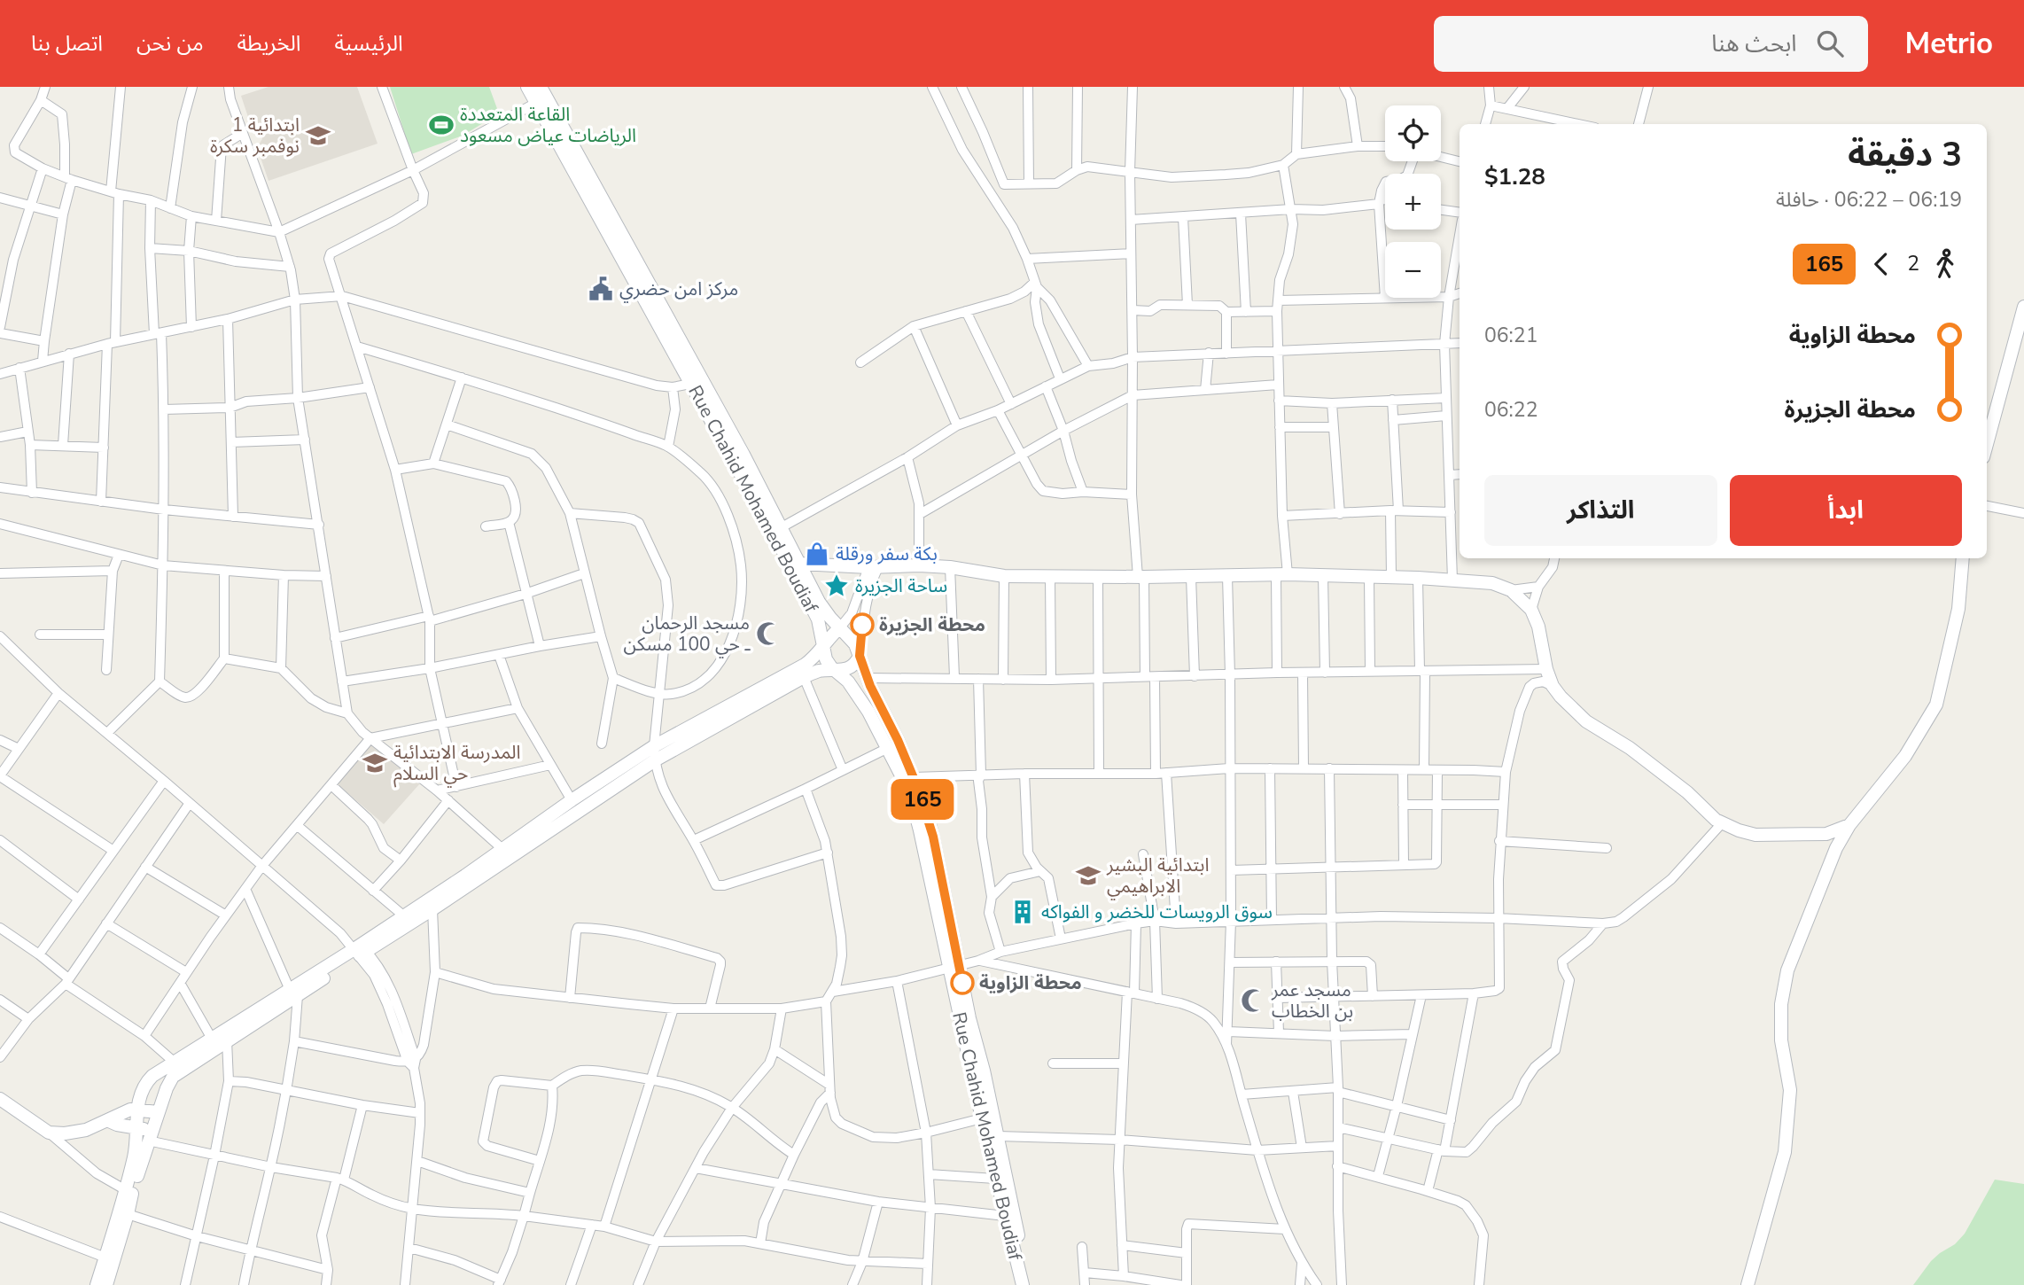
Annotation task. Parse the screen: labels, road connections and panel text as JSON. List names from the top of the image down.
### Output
{
  "streets": {
    "street": ["Rue Chahid Mohamed Boudiaf"]
  },
  "places": {
    "sports": ["القاعة المتعددة الرياضات عياض مسعود"],
    "school or university": ["ابتدائية 1 نوفمبر سكرة", "المدرسة الابتدائية حي السلام", "ابتدائية البشير الابراهيمي"],
    "public building": ["مركز امن حضري"],
    "shop": ["بكة سفر ورقلة"],
    "place": ["ساحة الجزيرة"],
    "other": ["محطة الجزيرة", "محطة الزاوية"],
    "mosque": ["مسجد الرحمان ـ حي 100 مسكن", "مسجد عمر بن الخطاب"],
    "building": ["سوق الرويسات للخضر و الفواكه"]
  },
  "lines": ["bus line 165"],
  "page": {
    "header": "Metrio",
    "search": "ابحث هنا",
    "nav": [
      "الرئيسية",
      "الخريطة",
      "من نحن",
      "اتصل بنا"
    ],
    "on_map": "165",
    "map_buttons": ["+", "−"],
    "heading": ["3 دقيقة", "06:19 – 06:22 · حافلة", "$1.28"],
    "legs": ["2", "165"],
    "list": [
      {
        "name": "محطة الزاوية",
        "value": "06:21"
      },
      {
        "name": "محطة الجزيرة",
        "value": "06:22"
      }
    ],
    "buttons": ["ابدأ", "التذاكر"]
  }
}
